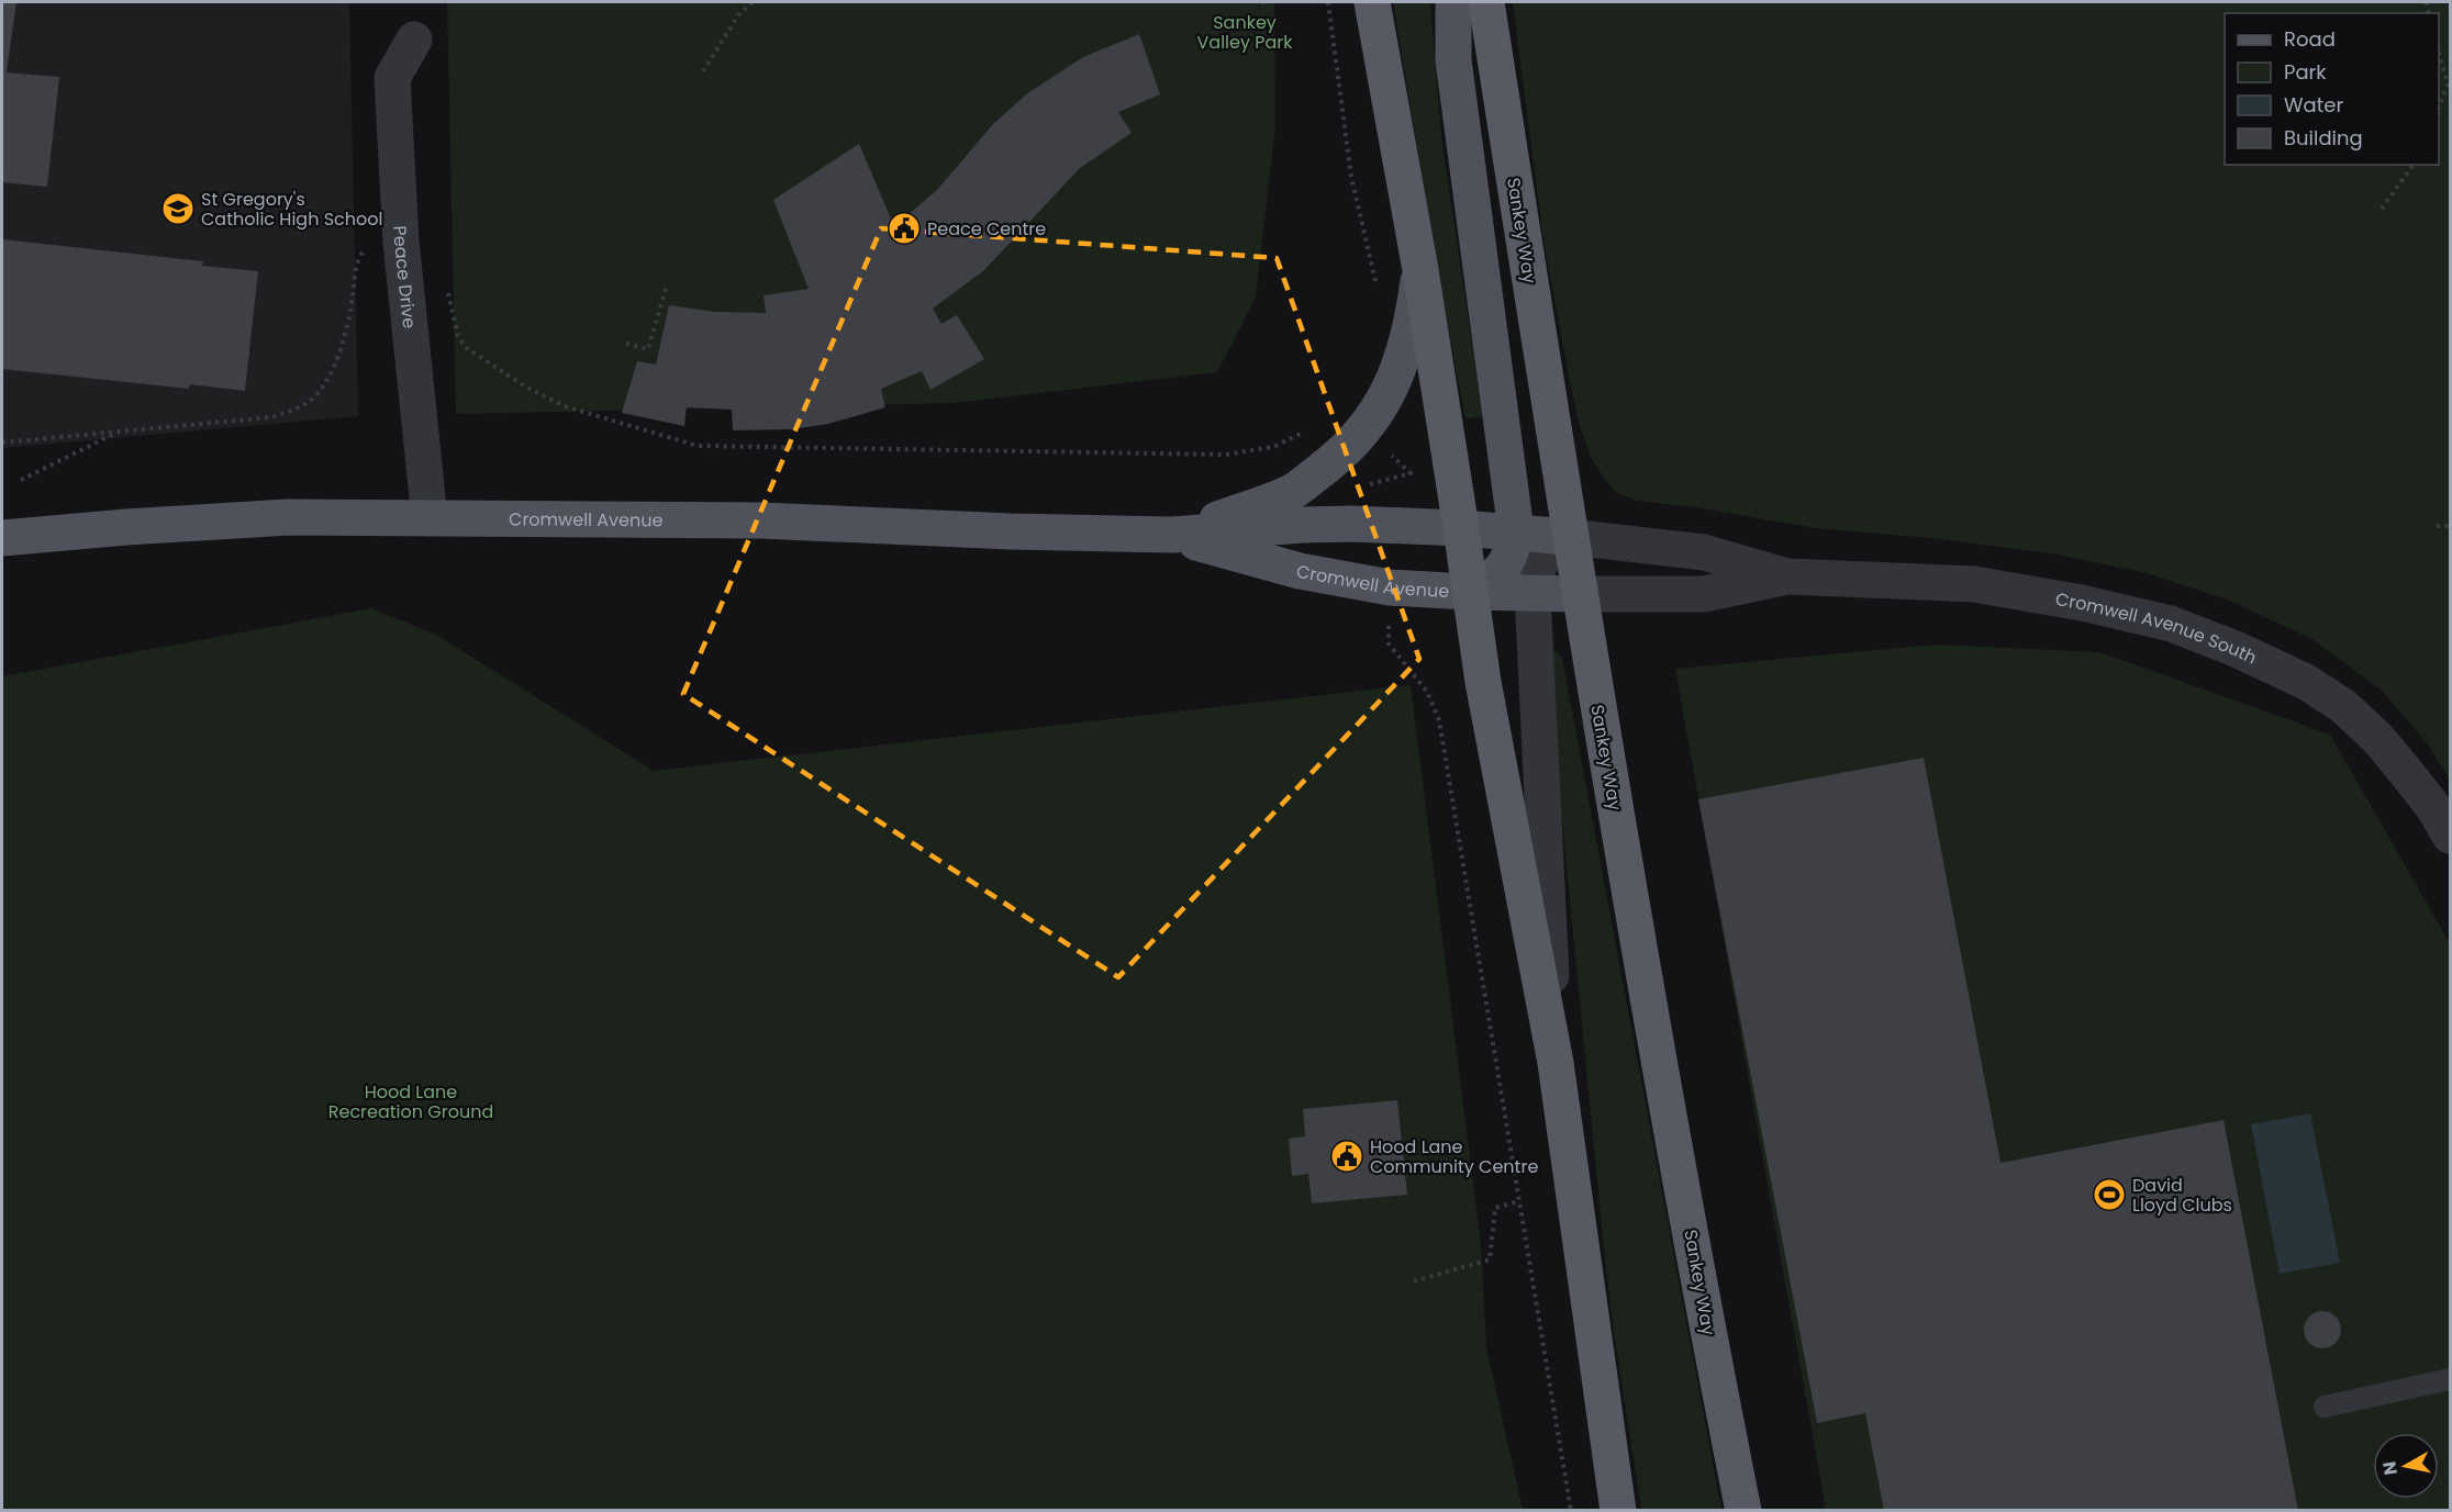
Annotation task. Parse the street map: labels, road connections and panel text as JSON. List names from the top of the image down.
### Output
{
  "streets": {
    "highway": ["Sankey Way"],
    "main road": ["Cromwell Avenue"],
    "street": ["Peace Drive", "Cromwell Avenue South"]
  },
  "crossings": [
    ["Sankey Way", "Cromwell Avenue"],
    ["Sankey Way", "Cromwell Avenue South"],
    ["Peace Drive", "Cromwell Avenue"],
    ["Cromwell Avenue", "Cromwell Avenue South"]
  ],
  "parks": ["Sankey Valley Park", "Hood Lane Recreation Ground"],
  "places": {
    "school or university": ["St Gregory's Catholic High School"],
    "public building": ["Peace Centre", "Hood Lane Community Centre"],
    "sports": ["David Lloyd Clubs"]
  },
  "legend": [
    "Road",
    "Park",
    "Water",
    "Building"
  ],
  "north": "left"
}
